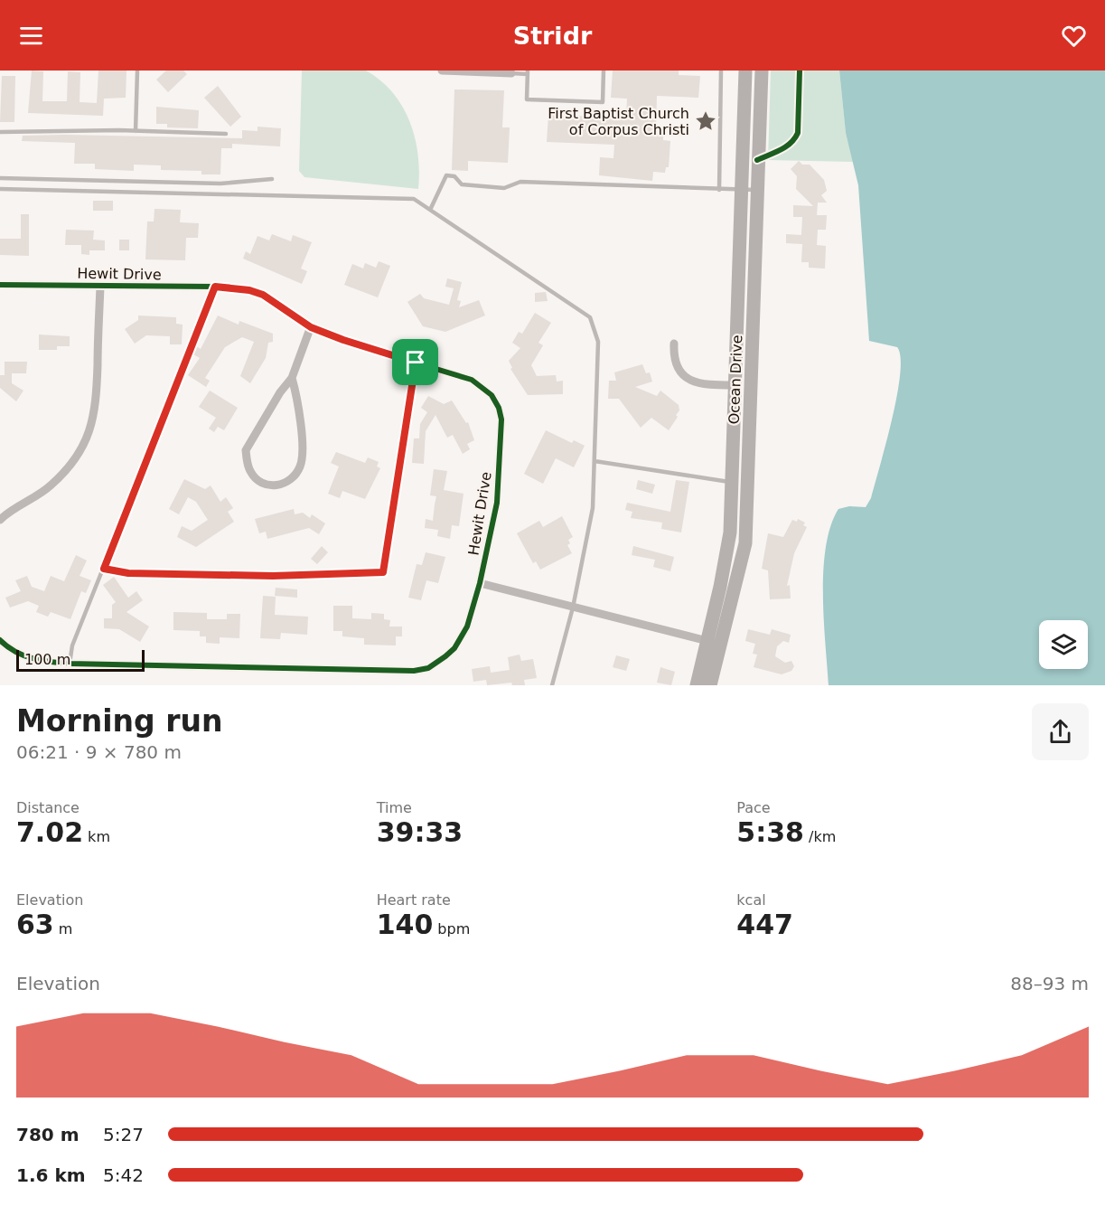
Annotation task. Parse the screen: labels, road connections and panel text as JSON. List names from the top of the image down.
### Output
{
  "streets": {
    "main road": ["Ocean Drive"],
    "street": ["Hewit Drive"]
  },
  "places": {
    "place": ["First Baptist Church of Corpus Christi"]
  },
  "scale_bar": "100 m",
  "page": {
    "header": "Stridr",
    "scale": "100 m",
    "heading": ["Morning run", "06:21 · 9 × 780 m"],
    "stats": [
      ["Distance", "7.02 km"],
      ["Time", "39:33"],
      ["Pace", "5:38 /km"],
      ["Elevation", "63 m"],
      ["Heart rate", "140 bpm"],
      ["kcal", "447"]
    ],
    "chart": ["Elevation", "88–93 m"],
    "list": [
      {
        "name": "780 m",
        "note": "5:27"
      },
      {
        "name": "1.6 km",
        "note": "5:42"
      }
    ]
  }
}
